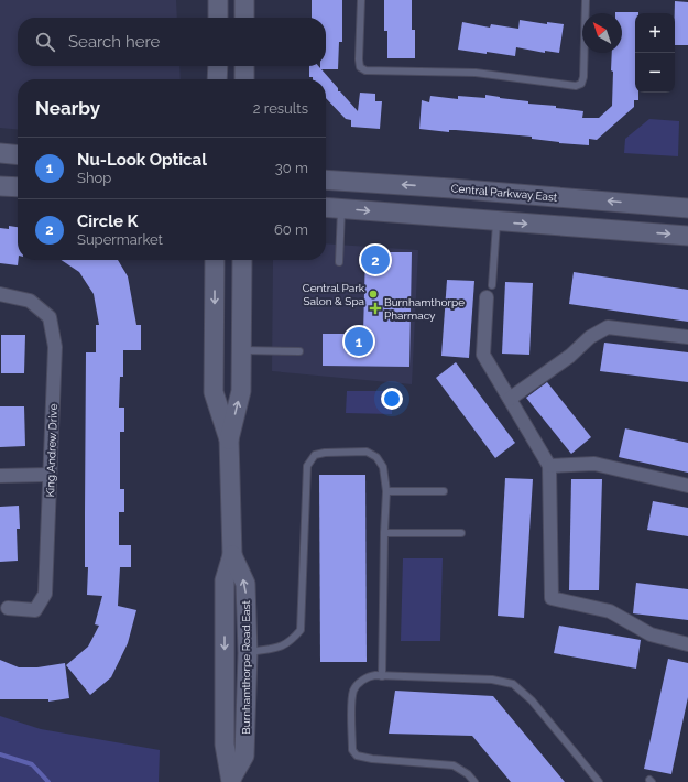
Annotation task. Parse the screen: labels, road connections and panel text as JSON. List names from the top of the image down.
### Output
{
  "streets": {
    "main road": ["Central Parkway East", "Burnhamthorpe Road East"],
    "street": ["King Andrew Drive"]
  },
  "places": {
    "other": ["Central Park Salon & Spa"],
    "health": ["Burnhamthorpe Pharmacy"]
  },
  "north": "top left",
  "page": {
    "map_buttons": ["+", "−"],
    "search": "Search here",
    "heading": ["Nearby", "2 results"],
    "list": [
      {
        "mark": "1",
        "name": "Nu-Look Optical",
        "note": "Shop",
        "value": "30 m"
      },
      {
        "mark": "2",
        "name": "Circle K",
        "note": "Supermarket",
        "value": "60 m"
      }
    ],
    "pins": ["2", "1"]
  }
}
